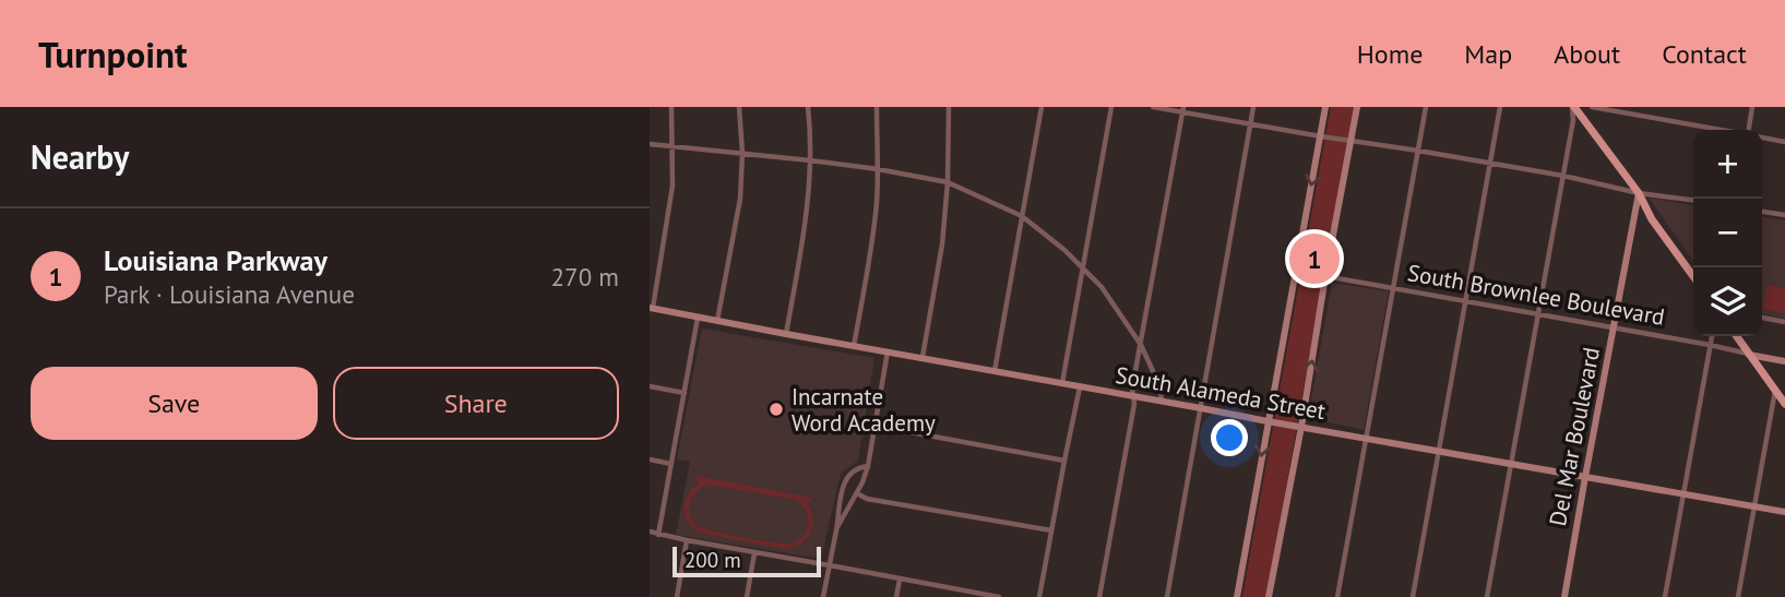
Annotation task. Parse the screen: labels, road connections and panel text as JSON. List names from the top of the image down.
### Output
{
  "streets": {
    "main road": ["South Brownlee Boulevard", "South Alameda Street", "Del Mar Boulevard"]
  },
  "crossings": [
    ["South Brownlee Boulevard", "Del Mar Boulevard"],
    ["South Alameda Street", "Del Mar Boulevard"]
  ],
  "places": ["Incarnate Word Academy"],
  "scale_bar": "200 m",
  "page": {
    "header": "Turnpoint",
    "nav": [
      "Home",
      "Map",
      "About",
      "Contact"
    ],
    "heading": "Nearby",
    "map_buttons": ["+", "−"],
    "list": [
      {
        "mark": "1",
        "name": "Louisiana Parkway",
        "note": "Park · Louisiana Avenue",
        "value": "270 m"
      }
    ],
    "pins": "1",
    "buttons": ["Save", "Share"],
    "scale": "200 m"
  }
}
